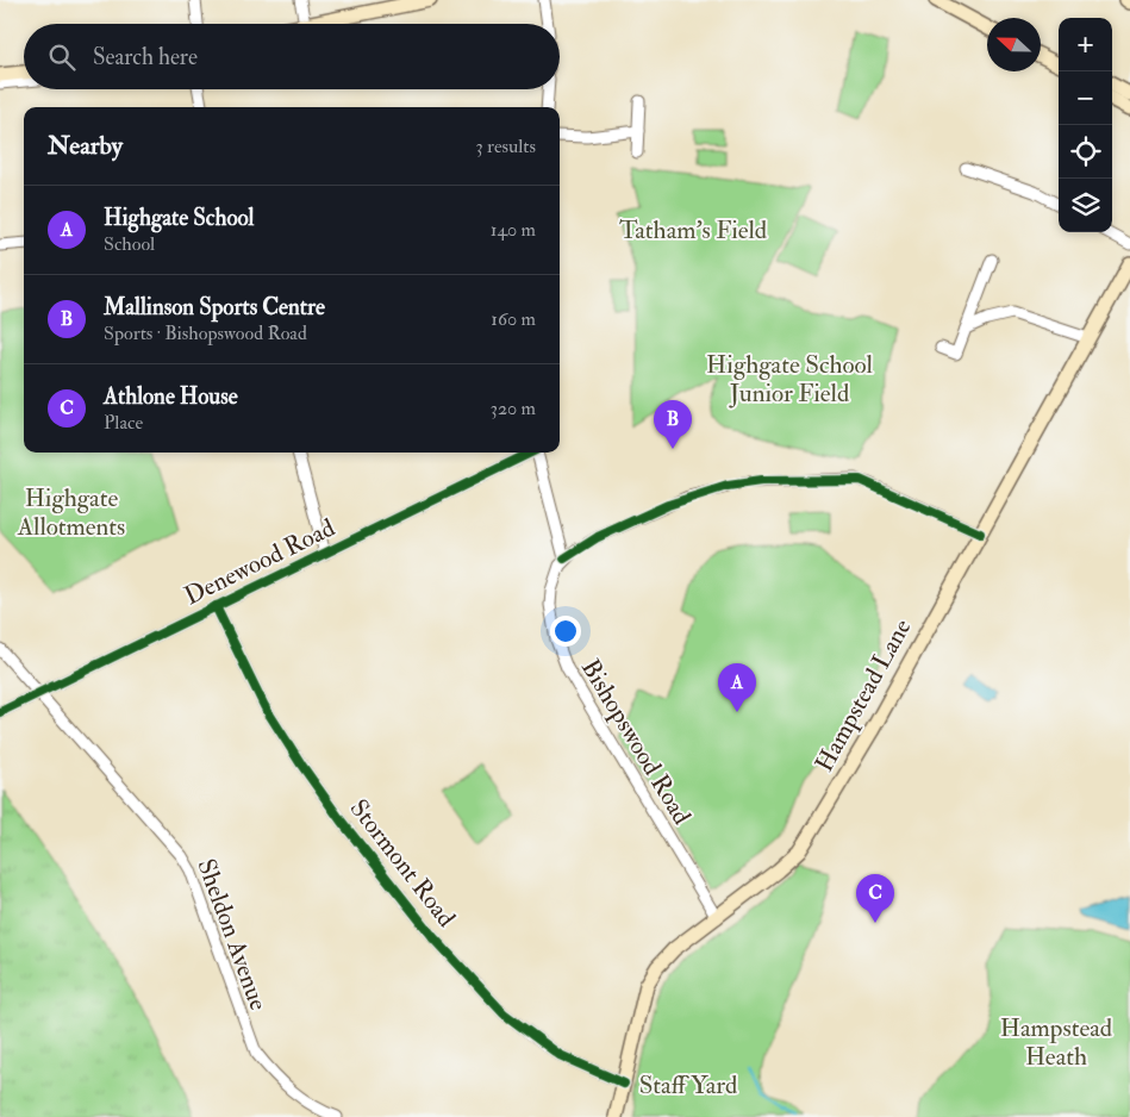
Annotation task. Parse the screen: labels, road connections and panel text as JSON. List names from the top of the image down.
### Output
{
  "streets": {
    "main road": ["Hampstead Lane"],
    "street": [
      "Denewood Road",
      "Bishopswood Road",
      "Stormont Road",
      "Sheldon Avenue"
    ]
  },
  "crossings": [
    ["Denewood Road", "Stormont Road"],
    ["Denewood Road", "Sheldon Avenue"],
    ["Hampstead Lane", "Bishopswood Road"],
    ["Hampstead Lane", "Stormont Road"]
  ],
  "parks": [
    "Tatham's Field",
    "Highgate School Junior Field",
    "Highgate Allotments",
    "Hampstead Heath",
    "Staff Yard"
  ],
  "north": "left",
  "page": {
    "map_buttons": ["+", "−"],
    "search": "Search here",
    "heading": ["Nearby", "3 results"],
    "list": [
      {
        "mark": "A",
        "name": "Highgate School",
        "note": "School",
        "value": "140 m"
      },
      {
        "mark": "B",
        "name": "Mallinson Sports Centre",
        "note": "Sports · Bishopswood Road",
        "value": "160 m"
      },
      {
        "mark": "C",
        "name": "Athlone House",
        "note": "Place",
        "value": "320 m"
      }
    ],
    "pins": ["B", "A", "C"]
  }
}
